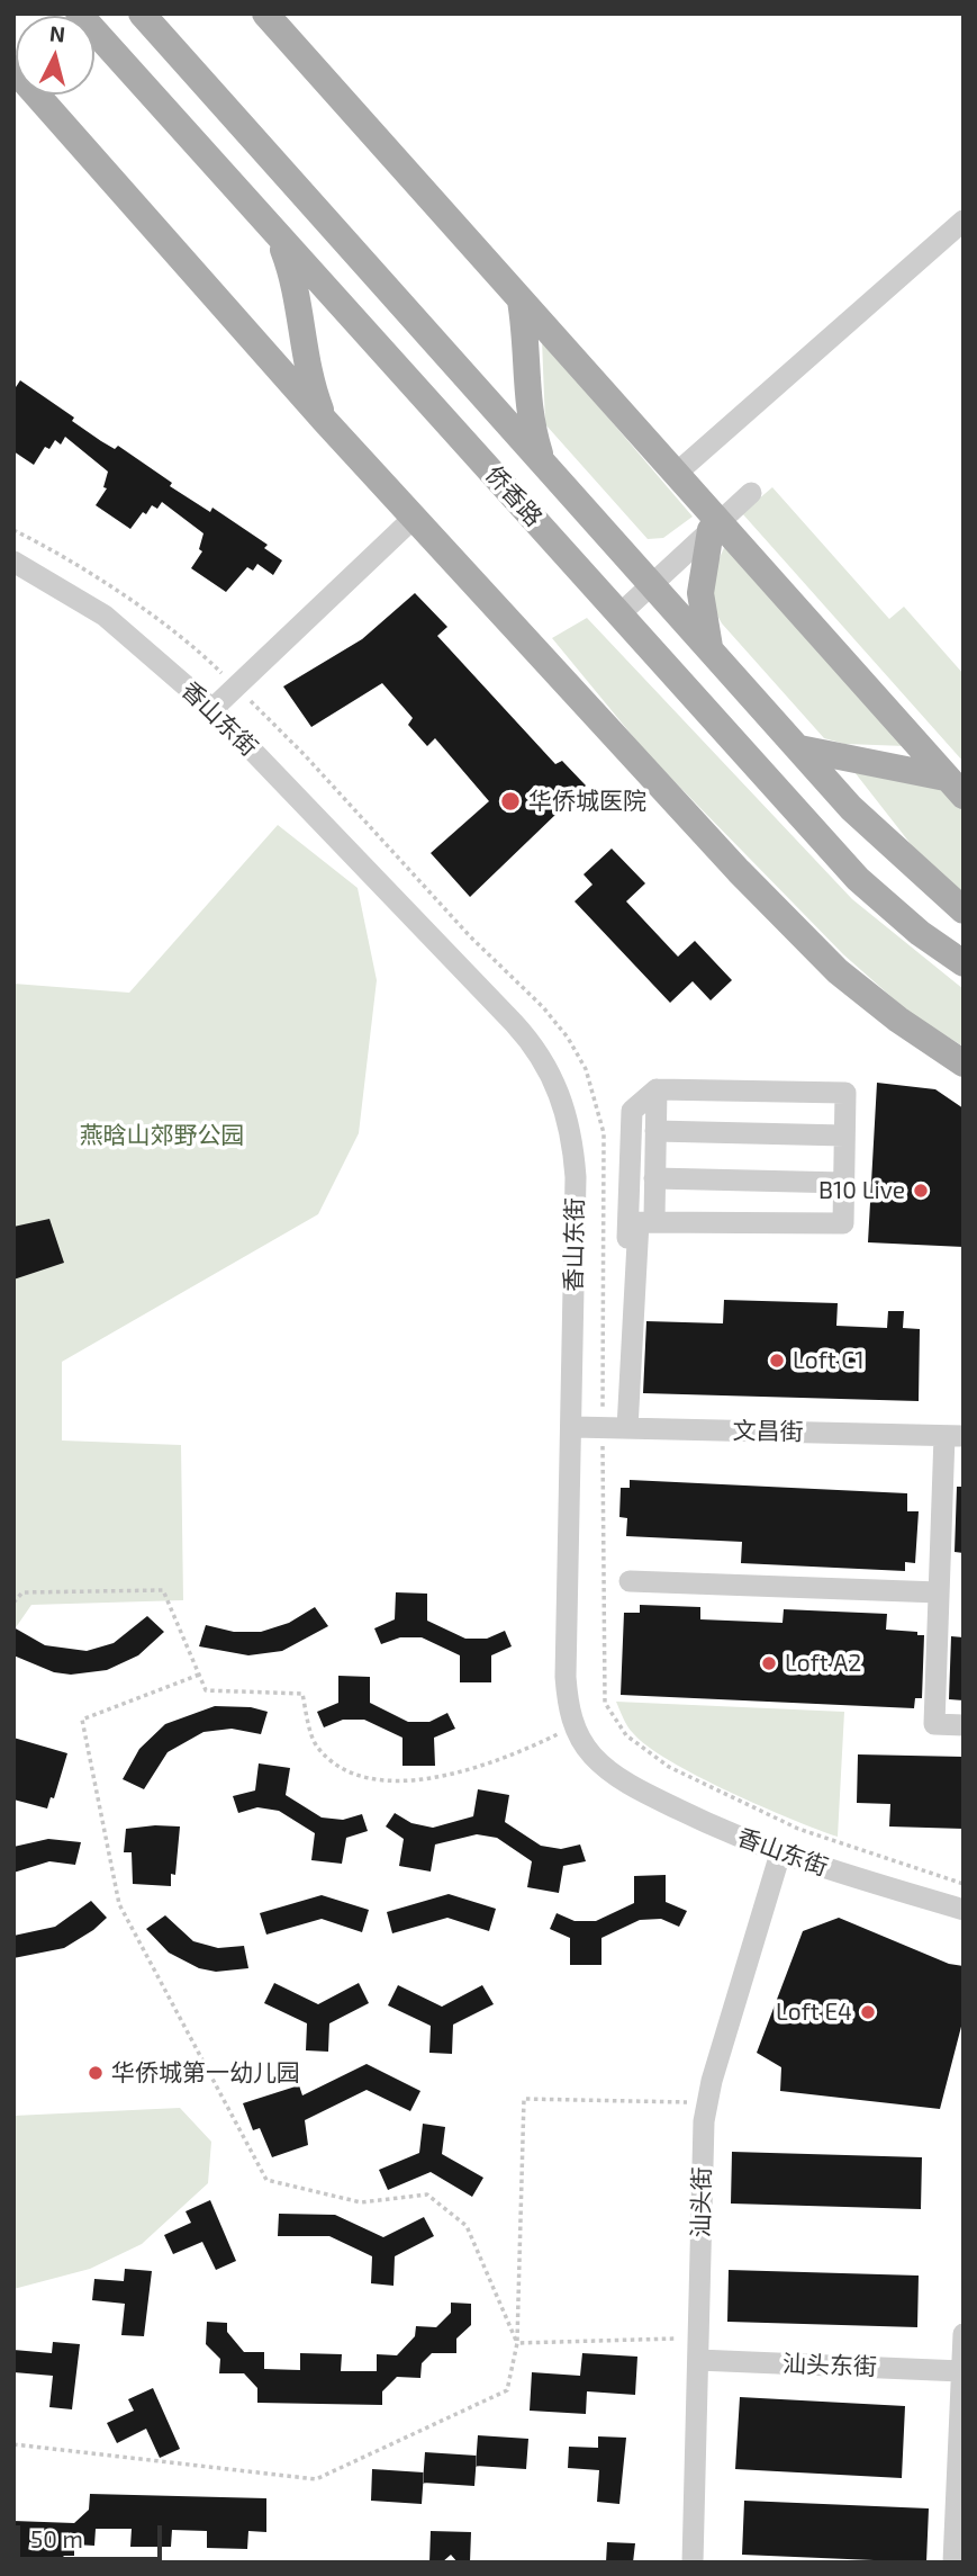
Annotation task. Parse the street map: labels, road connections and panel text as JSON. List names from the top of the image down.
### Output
{
  "streets": {
    "main road": ["侨香路"],
    "street": [
      "香山东街",
      "文昌街",
      "汕头街",
      "汕头东街"
    ]
  },
  "crossings": [
    ["香山东街", "文昌街"],
    ["香山东街", "汕头街"],
    ["汕头街", "汕头东街"]
  ],
  "parks": ["燕晗山郊野公园"],
  "places": [
    "华侨城医院",
    "B10 Live",
    "Loft C1",
    "Loft A2",
    "Loft E4",
    "华侨城第一幼儿园"
  ],
  "scale_bar": "50 m",
  "north": "top"
}
